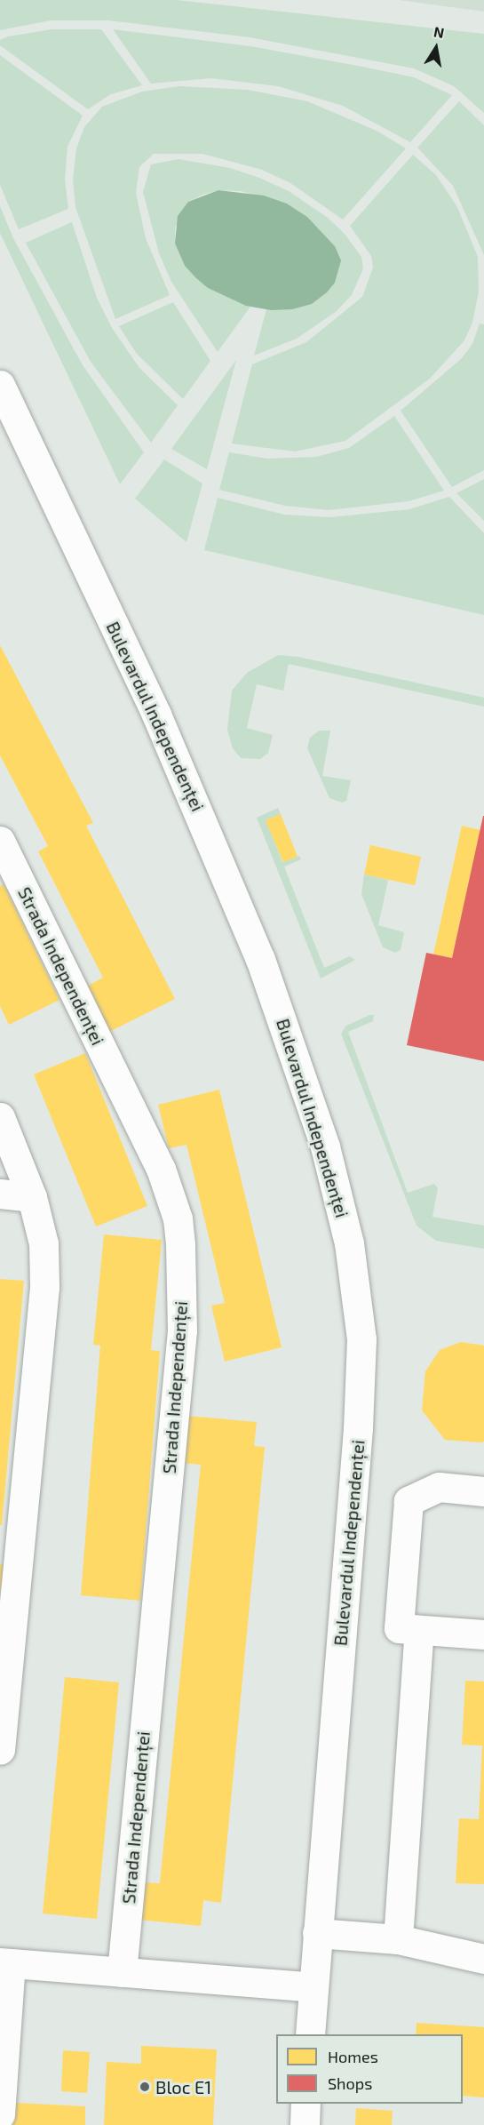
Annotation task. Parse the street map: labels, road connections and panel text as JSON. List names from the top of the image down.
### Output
{
  "streets": {
    "street": ["Bulevardul Independenței", "Strada Independenței"]
  },
  "places": ["Bloc E1"],
  "legend": ["Homes", "Shops"],
  "north": "top"
}
